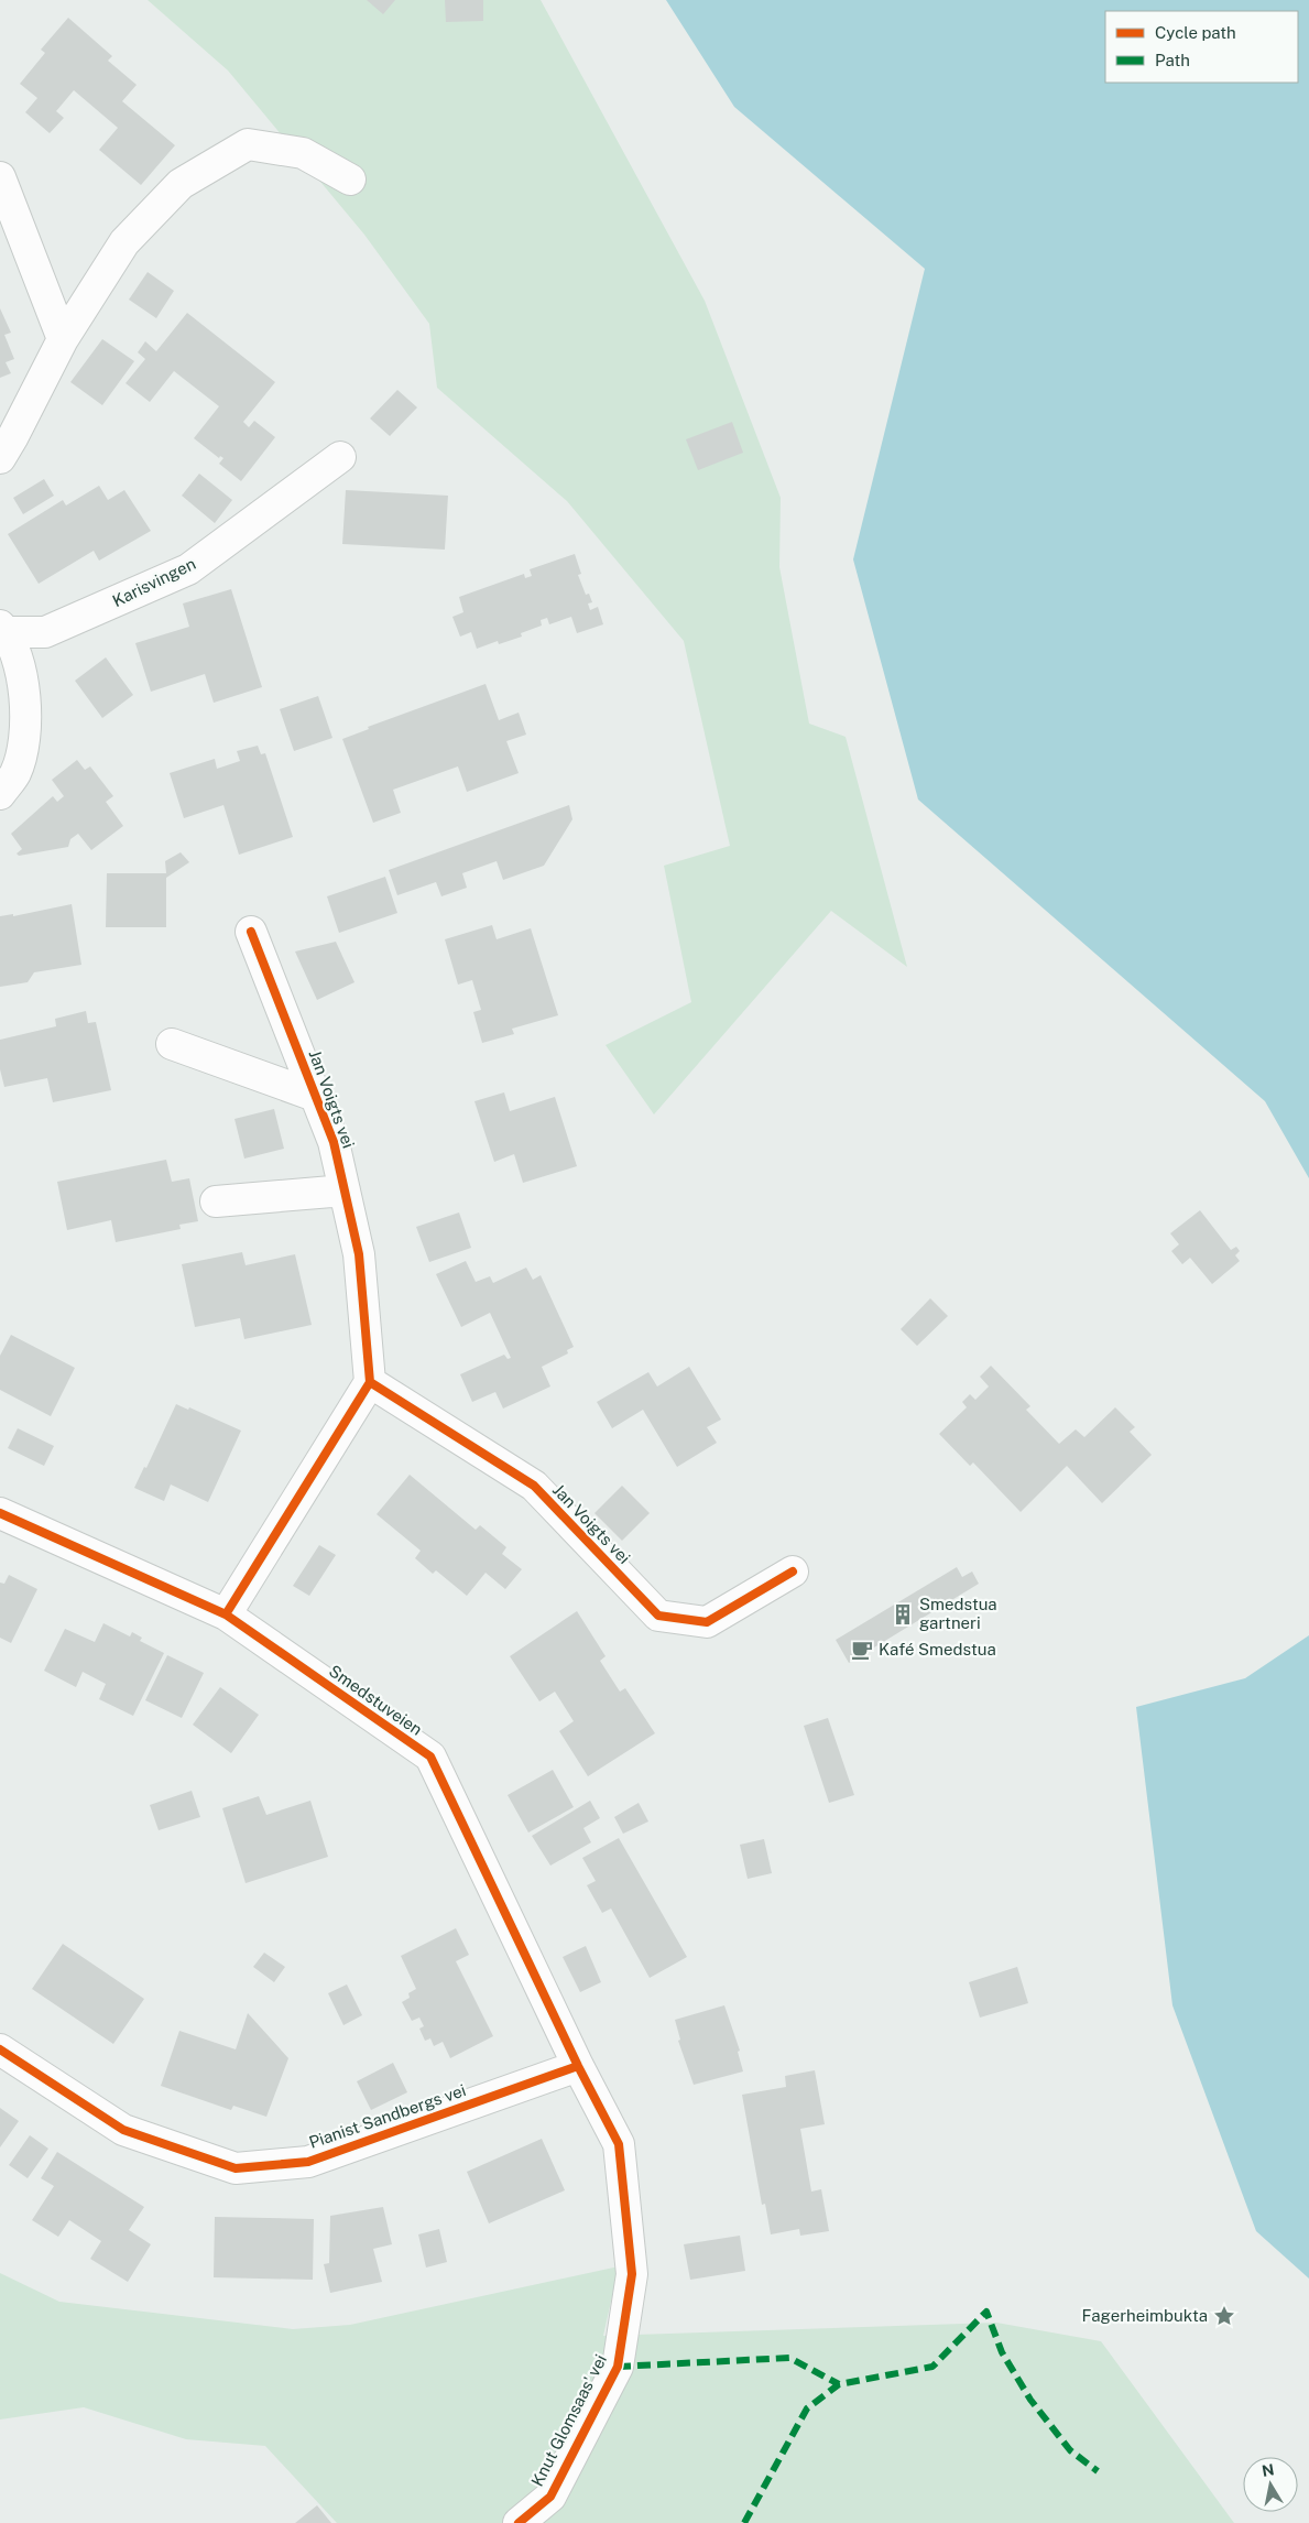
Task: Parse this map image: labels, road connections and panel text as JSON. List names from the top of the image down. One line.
{"streets":{"street":["Karisvingen","Jan Voigts vei","Smedstuveien","Pianist Sandbergs vei","Knut Glomsaas' vei"]},"crossings":[["Smedstuveien","Pianist Sandbergs vei"],["Smedstuveien","Knut Glomsaas' vei"],["Pianist Sandbergs vei","Knut Glomsaas' vei"]],"places":{"building":["Smedstua gartneri"],"cafe":["Kafé Smedstua"],"place":["Fagerheimbukta"]},"legend":["Cycle path","Path"],"north":"top"}
